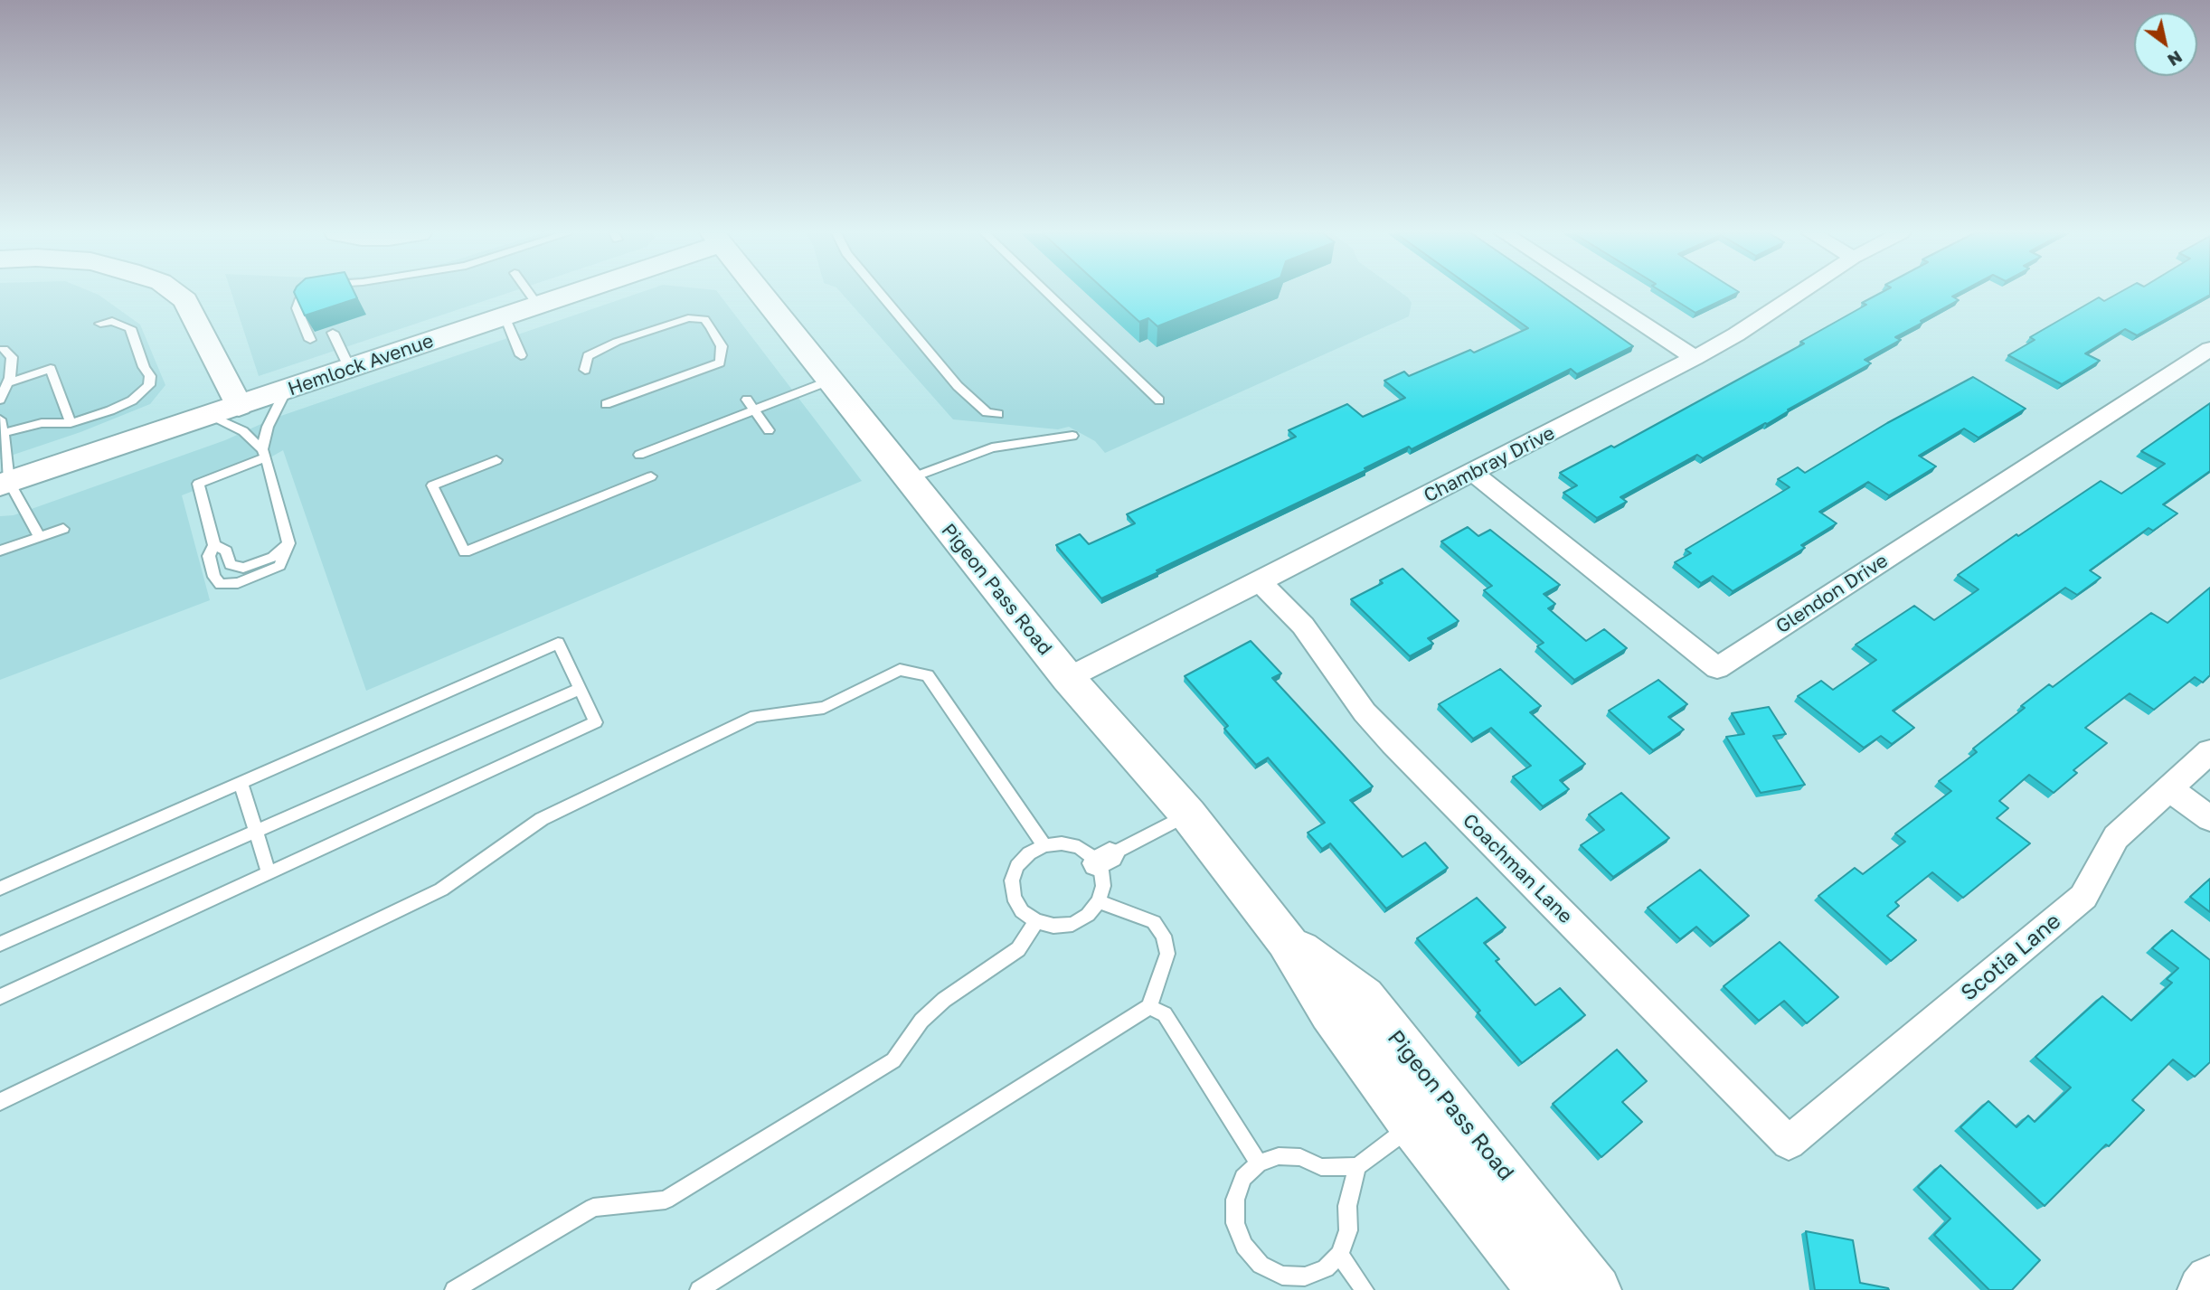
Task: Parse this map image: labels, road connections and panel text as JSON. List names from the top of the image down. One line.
{"streets":{"main road":["Hemlock Avenue","Pigeon Pass Road"],"street":["Chambray Drive","Glendon Drive","Coachman Lane","Scotia Lane"]},"crossings":[["Chambray Drive","Pigeon Pass Road"],["Chambray Drive","Glendon Drive"],["Chambray Drive","Coachman Lane"],["Coachman Lane","Scotia Lane"]],"north":"bottom right"}
